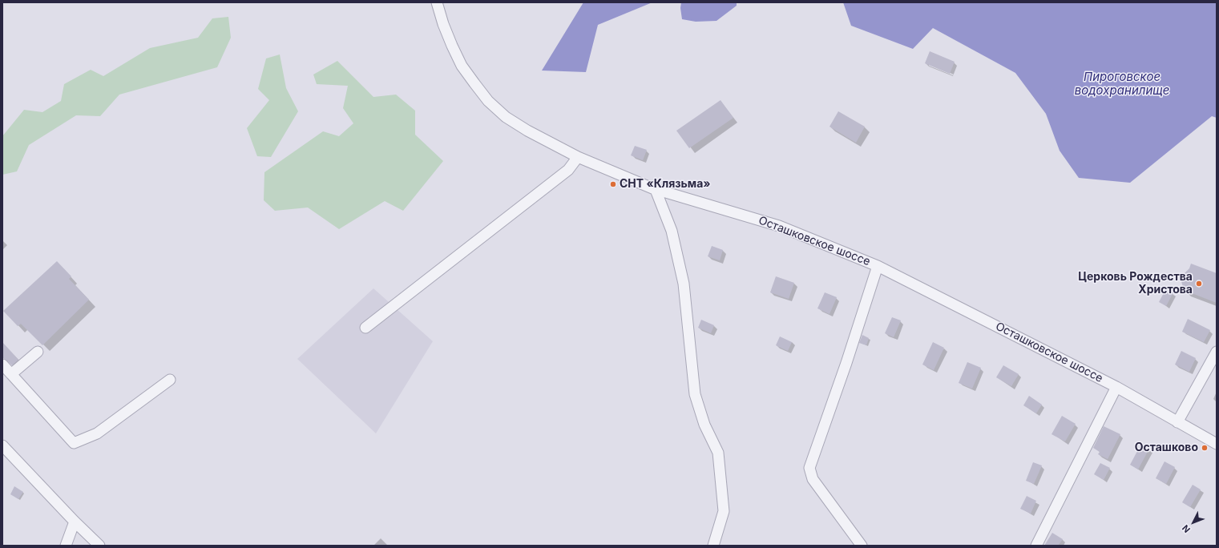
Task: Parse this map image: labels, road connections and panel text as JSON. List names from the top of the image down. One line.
{"streets":{"street":["Осташковское шоссе"]},"water":["Пироговское водохранилище"],"places":["СНТ «Клязьма»","Церковь Рождества Христова","Осташково"],"north":"bottom left"}
